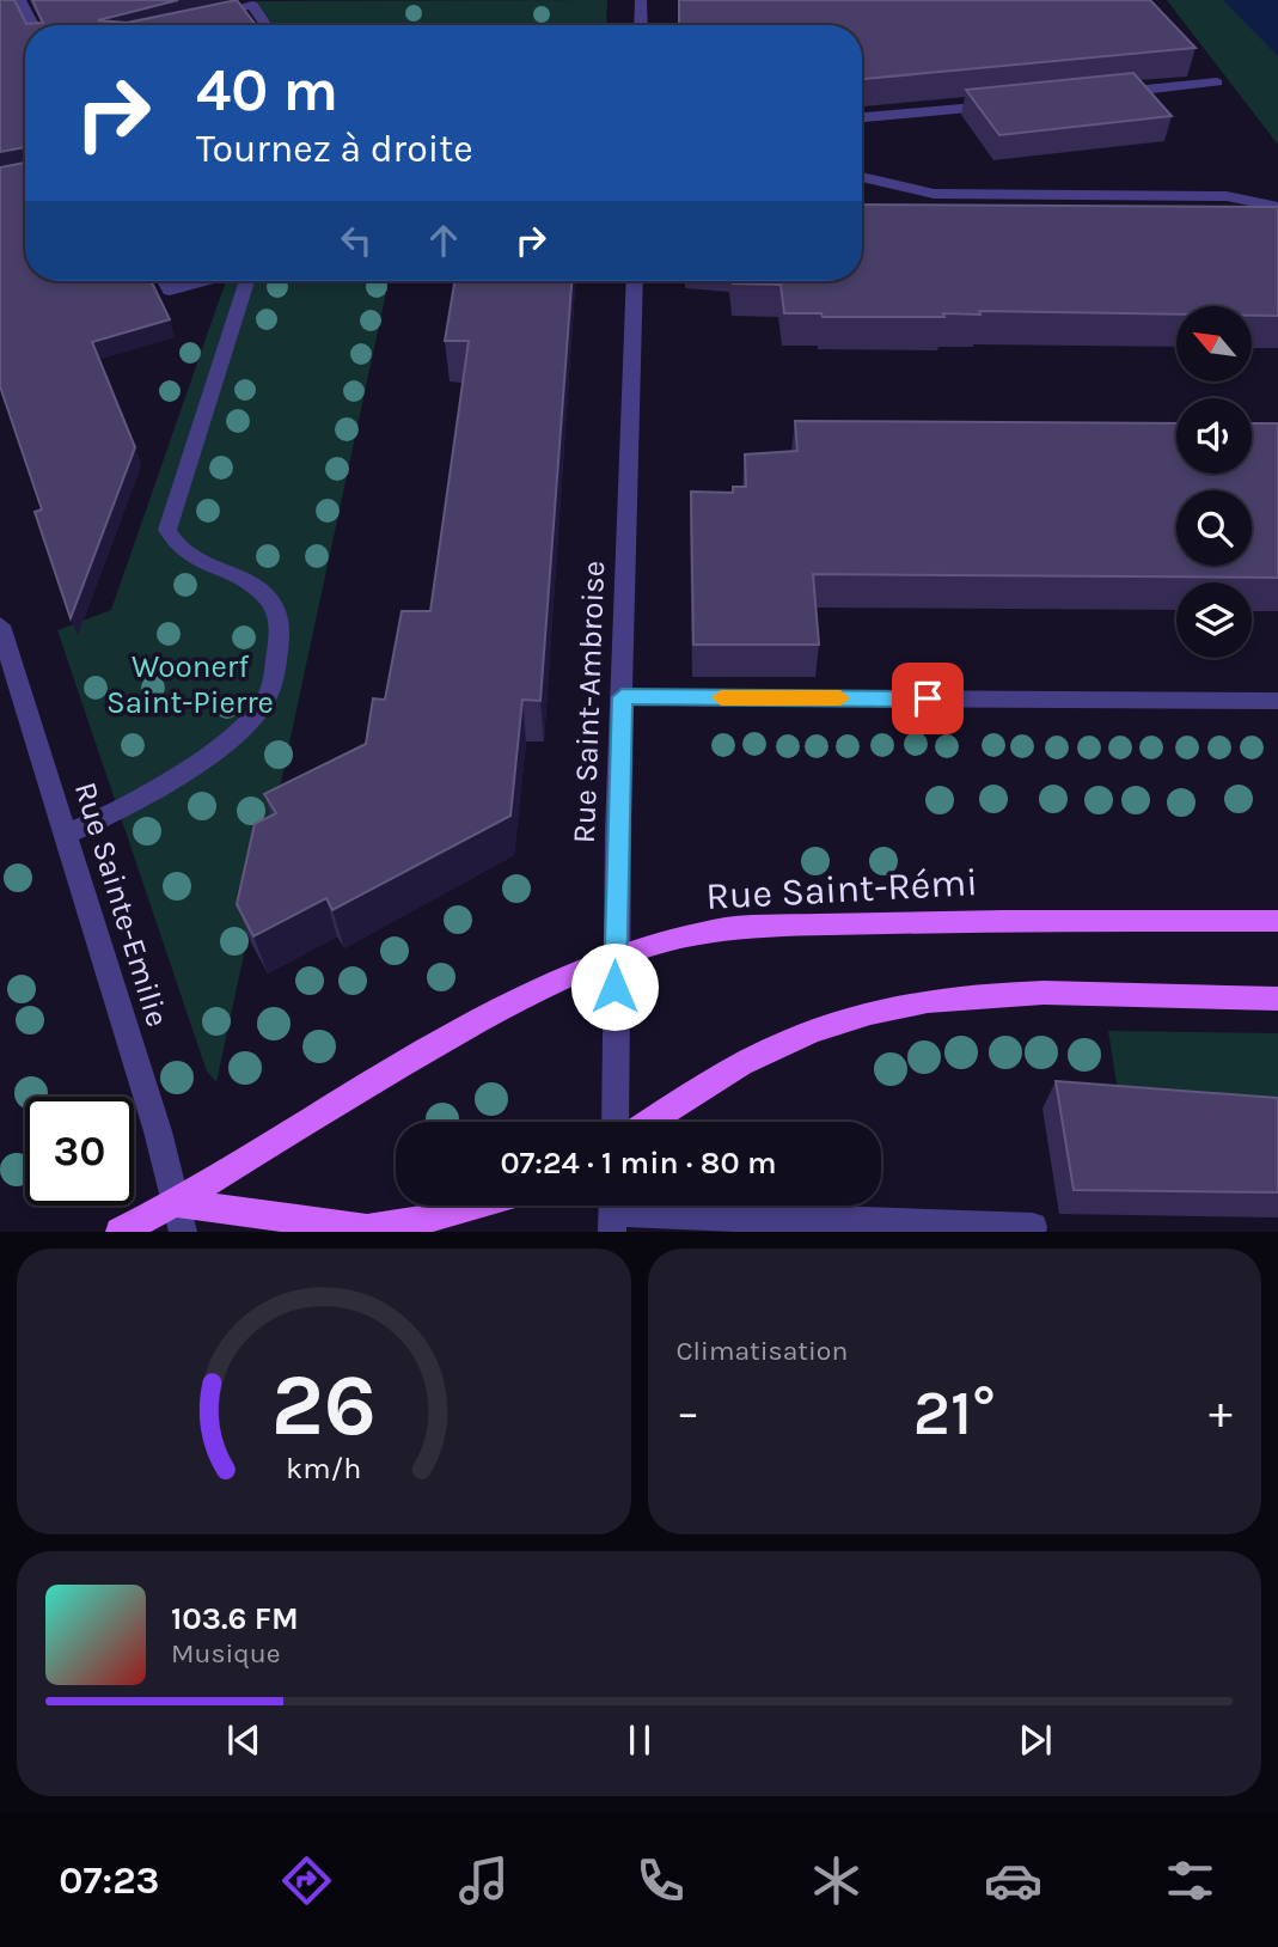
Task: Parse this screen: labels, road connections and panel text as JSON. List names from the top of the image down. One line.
{"streets":{"main road":["Rue Saint-Rémi"],"street":["Rue Saint-Ambroise","Rue Sainte-Emilie"]},"crossings":[["Rue Saint-Ambroise","Rue Saint-Rémi"],["Rue Saint-Rémi","Rue Sainte-Emilie"]],"parks":["Woonerf Saint-Pierre"],"north":"top left","page":{"turn":["40 m","Tournez à droite"],"limit":"30","trip":"07:24 · 1 min · 80 m","tile":"Climatisation","heat":["−","21°","+"],"song":["103.6 FM","Musique"],"tabs":"07:23","gauge":["26","km/h"]}}
